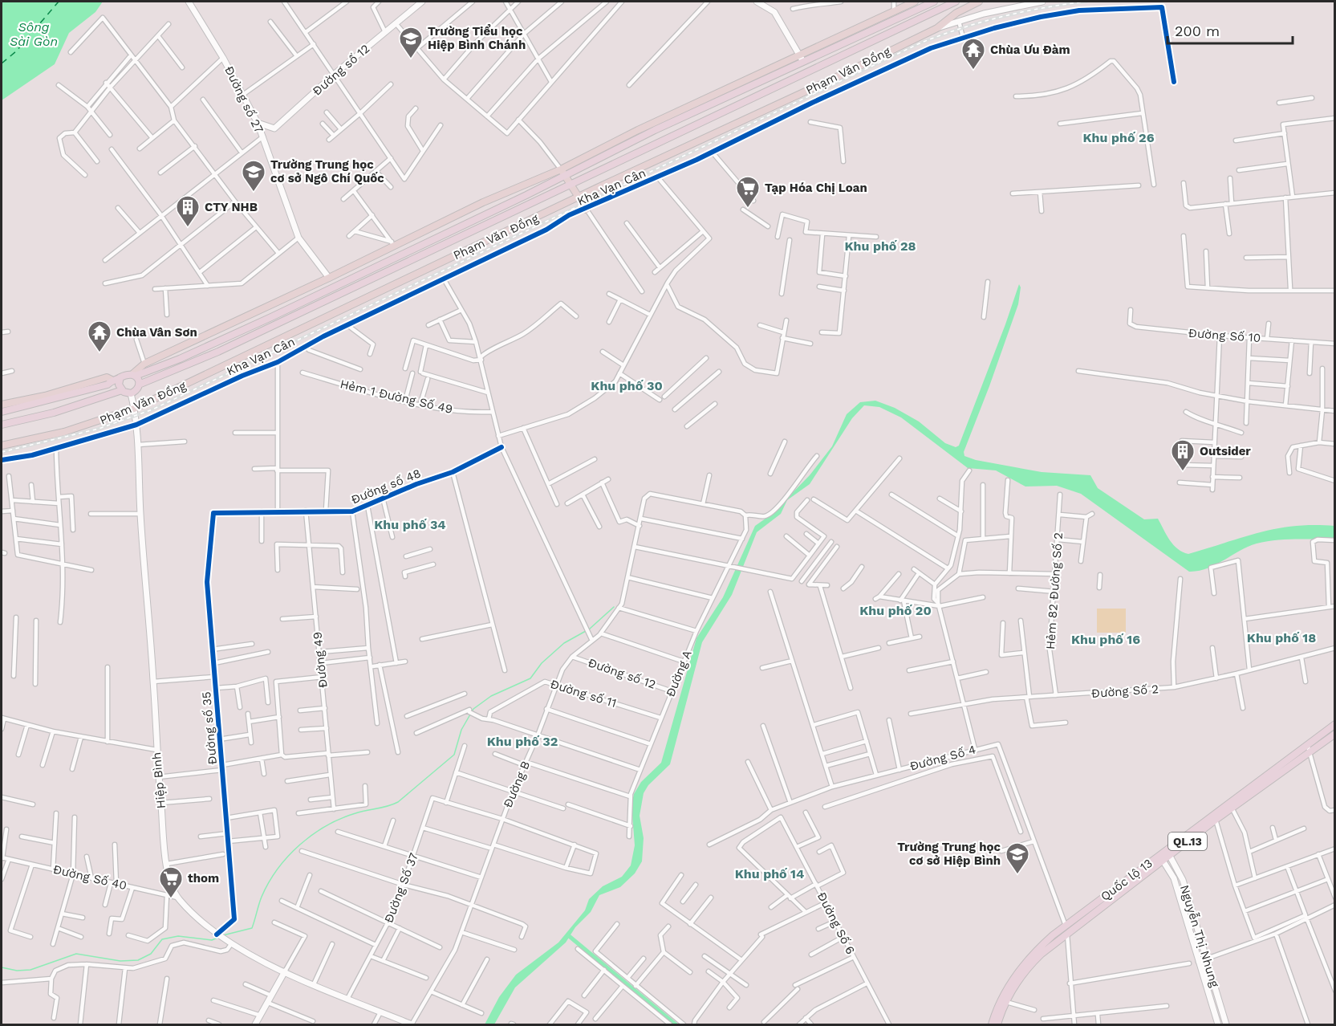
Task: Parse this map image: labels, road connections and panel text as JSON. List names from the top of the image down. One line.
{"streets":{"highway":["Phạm Văn Đồng","QL.13","Quốc lộ 13"],"street":["Đường số 12","Đường số 27","Kha Vạn Cân","Đường Số 10","Hẻm 1 Đường Số 49","Đường số 48","Hẻm 82 Đường Số 2","Đường 49","Đường A","Đường Số 2","Đường số 11","Đường số 35","Đường Số 4","Hiệp Bình","Đường B","Đường Số 40","Đường Số 37","Đường Số 6","Nguyễn Thị Nhung"]},"crossings":[["Đường số 12","Đường số 27"],["Đường số 12","Đường A"],["Đường số 12","Đường B"],["Phạm Văn Đồng","Đường số 27"],["Phạm Văn Đồng","Hiệp Bình"],["Kha Vạn Cân","Hiệp Bình"],["Đường số 48","Đường 49"],["Đường số 48","Đường số 35"],["Hẻm 82 Đường Số 2","Đường Số 2"],["Đường A","Đường số 11"],["Đường số 11","Đường B"],["Đường số 35","Hiệp Bình"],["Đường Số 4","Quốc lộ 13"],["Hiệp Bình","Đường B"],["Hiệp Bình","Đường Số 40"],["Hiệp Bình","Đường Số 37"],["Quốc lộ 13","Nguyễn Thị Nhung"]],"districts":["Khu phố 26","Khu phố 28","Khu phố 30","Khu phố 34","Khu phố 20","Khu phố 18","Khu phố 16","Khu phố 32","Khu phố 14"],"water":["Sông Sài Gòn"],"places":{"school or university":["Trường Tiểu học Hiệp Bình Chánh","Trường Trung học cơ sở Ngô Chí Quốc","Trường Trung học cơ sở Hiệp Bình"],"temple":["Chùa Ưu Đàm","Chùa Vân Sơn"],"supermarket":["Tạp Hóa Chị Loan","thom"],"building":["CTY NHB","Outsider"]},"scale_bar":"200 m"}
